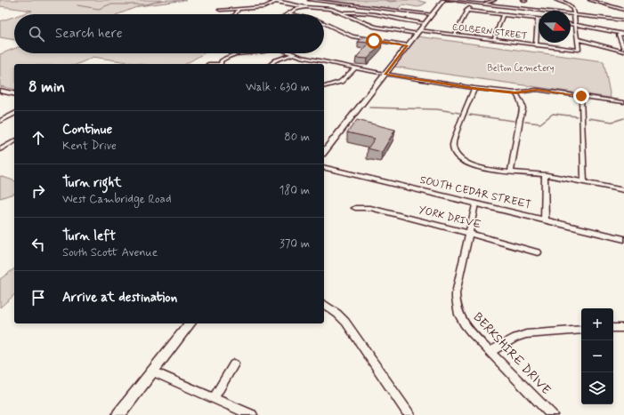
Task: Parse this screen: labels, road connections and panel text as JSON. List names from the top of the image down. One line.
{"streets":{"street":["COLBERN STREET","SOUTH CEDAR STREET","YORK DRIVE","BERKSHIRE DRIVE"]},"crossings":[["SOUTH CEDAR STREET","BERKSHIRE DRIVE"],["YORK DRIVE","BERKSHIRE DRIVE"]],"parks":["Belton Cemetery"],"north":"right","page":{"search":"Search here","heading":["8 min","Walk · 630 m"],"list":[["Continue","Kent Drive","80 m"],["Turn right","West Cambridge Road","180 m"],["Turn left","South Scott Avenue","370 m"],"Arrive at destination"],"map_buttons":["+","−"]}}
